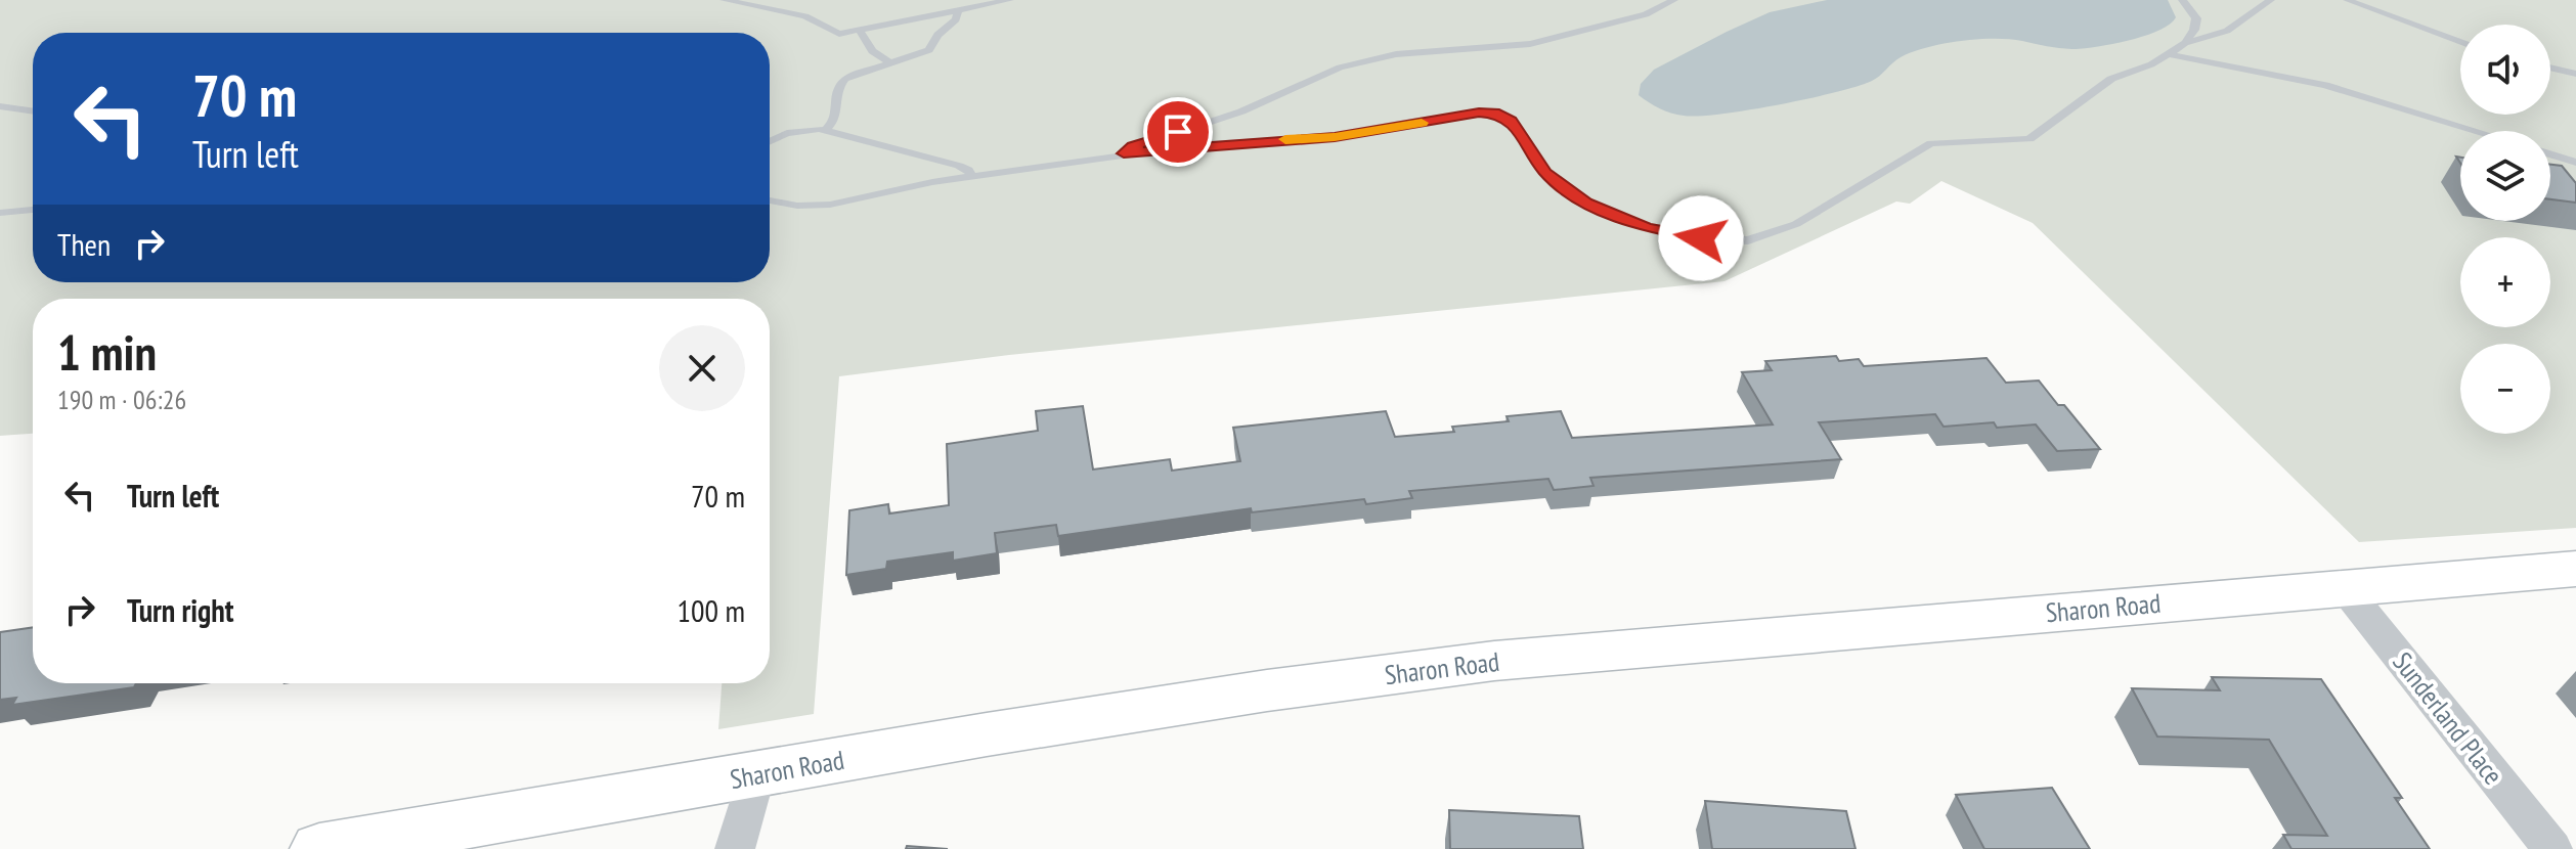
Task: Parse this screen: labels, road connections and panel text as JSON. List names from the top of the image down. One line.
{"streets":{"street":["Sharon Road","Sunderland Place"]},"crossings":[["Sharon Road","Sunderland Place"]],"page":{"map_buttons":["+","−"],"turn":["70 m","Turn left"],"then":"Then","heading":["1 min","190 m · 06:26"],"list":[{"name":"Turn left","value":"70 m"},{"name":"Turn right","value":"100 m"}]}}
